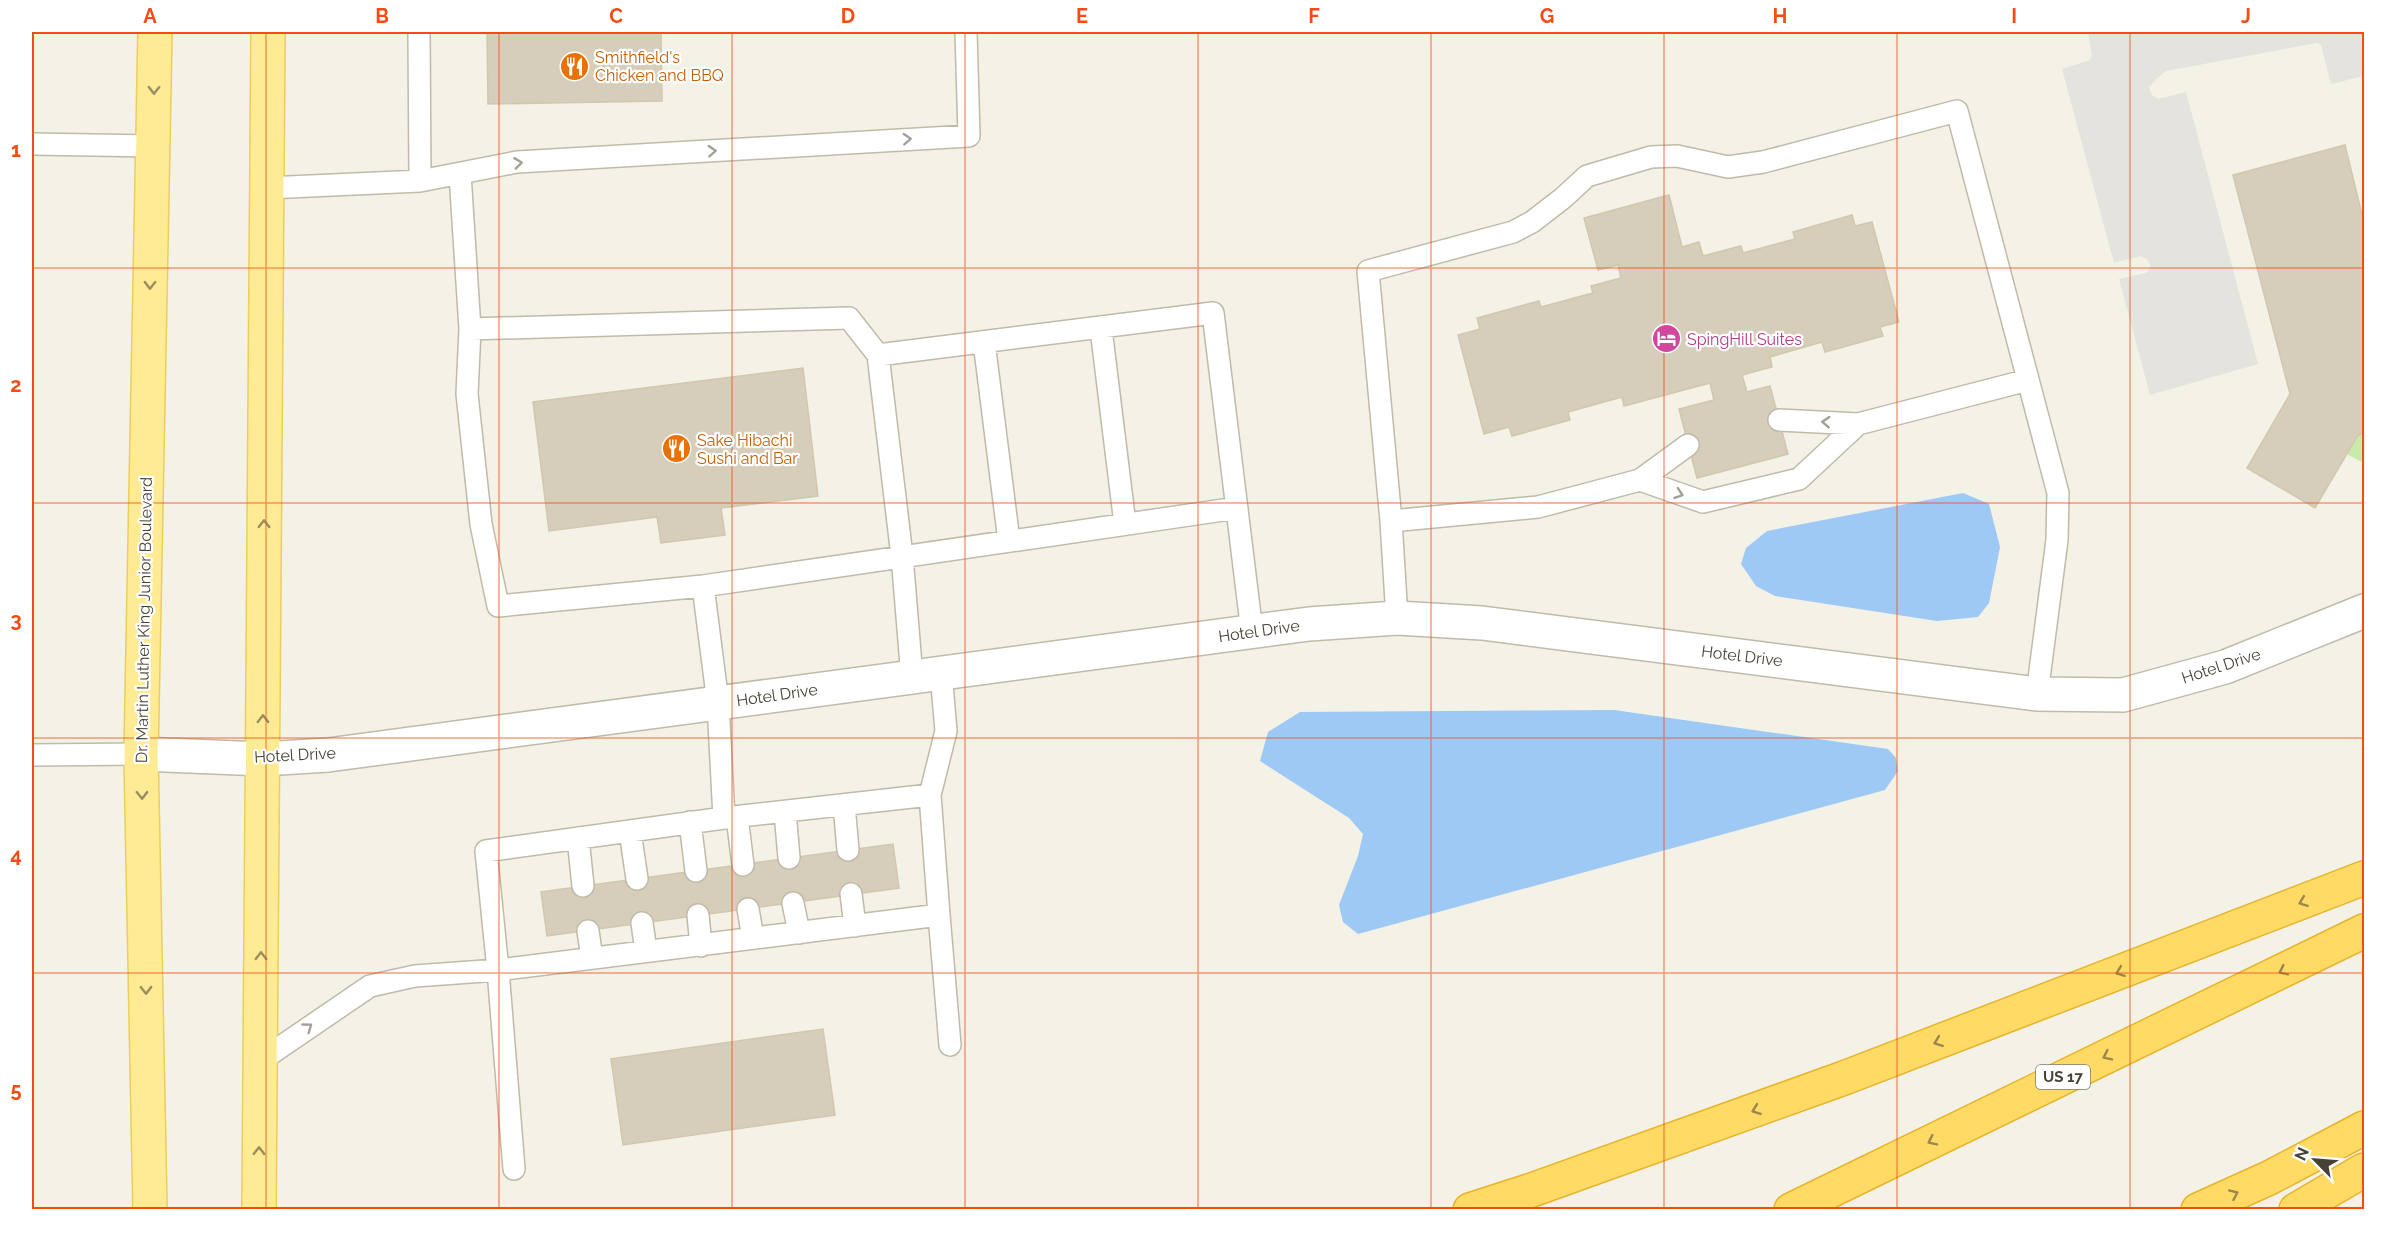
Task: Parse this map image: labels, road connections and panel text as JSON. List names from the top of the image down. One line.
{"streets":{"highway":["US 17"],"main road":["Dr. Martin Luther King Junior Boulevard"],"street":["Hotel Drive"]},"crossings":[["Dr. Martin Luther King Junior Boulevard","Hotel Drive"]],"places":{"restaurant":["Smithfield's Chicken and BBQ","Sake Hibachi Sushi and Bar"],"hotel":["SpingHill Suites"]},"north":"top left","grid":{"columns":["A","B","C","D","E","F","G","H","I","J"],"rows":["1","2","3","4","5"]}}
